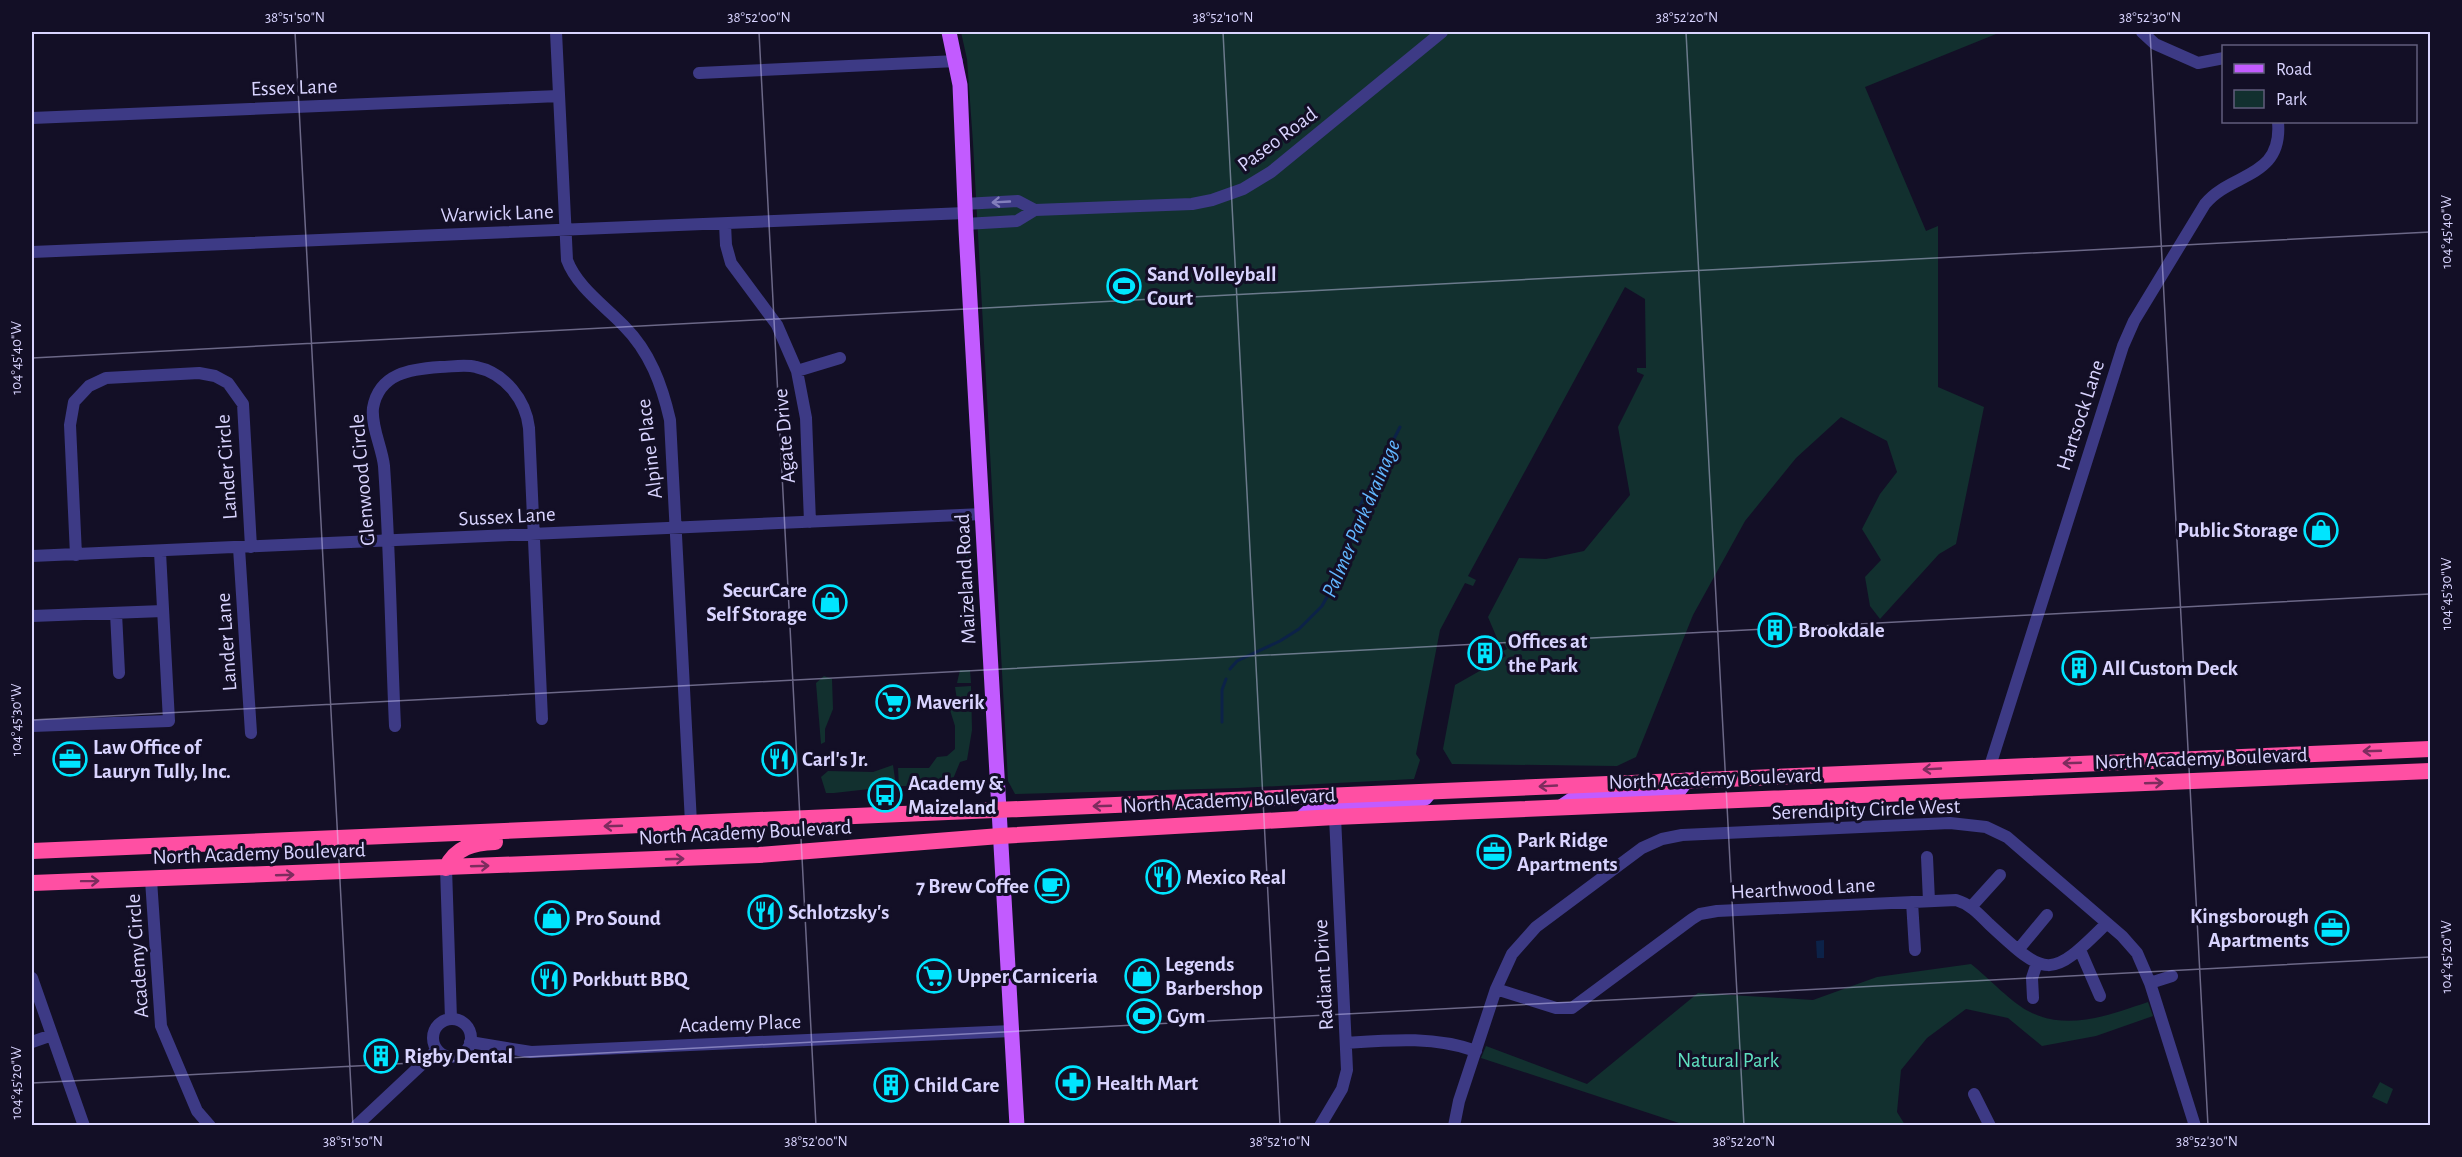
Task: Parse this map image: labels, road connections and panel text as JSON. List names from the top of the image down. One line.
{"streets":{"highway":["North Academy Boulevard"],"main road":["Maizeland Road"],"street":["Essex Lane","Paseo Road","Warwick Lane","Hartsock Lane","Agate Drive","Alpine Place","Lander Circle","Glenwood Circle","Sussex Lane","Lander Lane","Serendipity Circle West","Hearthwood Lane","Academy Circle","Radiant Drive","Academy Place"]},"crossings":[["Essex Lane","Alpine Place"],["Paseo Road","Warwick Lane"],["Paseo Road","Maizeland Road"],["Warwick Lane","Agate Drive"],["Warwick Lane","Alpine Place"],["Warwick Lane","Maizeland Road"],["Hartsock Lane","North Academy Boulevard"],["Agate Drive","Sussex Lane"],["Alpine Place","Sussex Lane"],["Alpine Place","North Academy Boulevard"],["Lander Circle","Sussex Lane"],["Lander Circle","Lander Lane"],["Glenwood Circle","Sussex Lane"],["Sussex Lane","Maizeland Road"],["Sussex Lane","Lander Lane"],["Maizeland Road","North Academy Boulevard"],["Maizeland Road","Academy Place"],["North Academy Boulevard","Academy Circle"],["North Academy Boulevard","Radiant Drive"],["Serendipity Circle West","Hearthwood Lane"]],"water":["Palmer Park drainage"],"parks":["Natural Park"],"places":{"sports":["Sand Volleyball Court","Gym"],"shop":["Public Storage","SecurCare Self Storage","Pro Sound","Legends Barbershop"],"building":["Brookdale","Offices at the Park","All Custom Deck","Rigby Dental","Child Care"],"supermarket":["Maverik","Upper Carniceria"],"office":["Law Office of Lauryn Tully, Inc.","Park Ridge Apartments","Kingsborough Apartments"],"restaurant":["Carl's Jr.","Mexico Real","Schlotzsky's","Porkbutt BBQ"],"bus stop":["Academy & Maizeland"],"cafe":["7 Brew Coffee"],"pharmacy":["Health Mart"]},"legend":["Road","Park"],"coordinates":["38°51'50\"N","38°52'00\"N","38°52'10\"N","38°52'20\"N","38°52'30\"N","104°45'40\"W","104°45'30\"W","104°45'20\"W"]}
